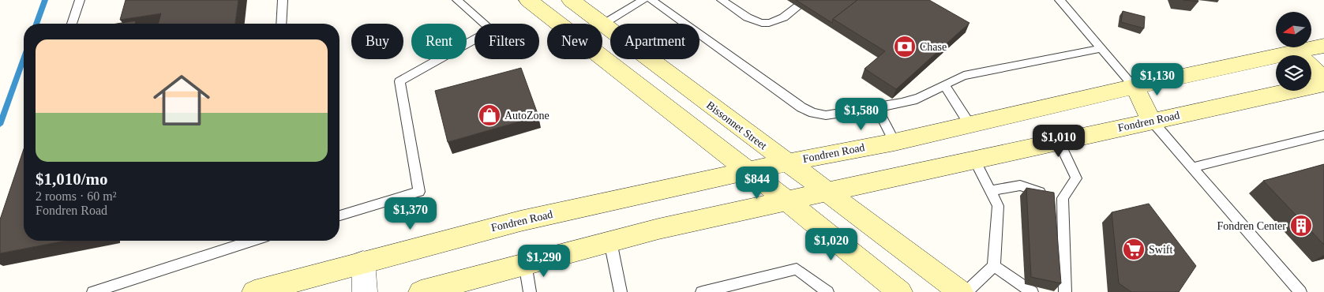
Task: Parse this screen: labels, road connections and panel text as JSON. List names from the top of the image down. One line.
{"streets":{"main road":["Fondren Road","Bissonnet Street"]},"crossings":[["Fondren Road","Bissonnet Street"]],"places":{"bank":["Chase"],"shop":["AutoZone"],"building":["Fondren Center"],"supermarket":["Swift"]},"north":"left","page":{"chip":["Buy","Rent","Filters","New","Apartment"],"list":[{"name":"$1,010/mo","note":"2 rooms · 60 m² · Fondren Road"}],"price":["$1,130","$1,580","$1,010","$844","$1,370","$1,020","$1,290"]}}
